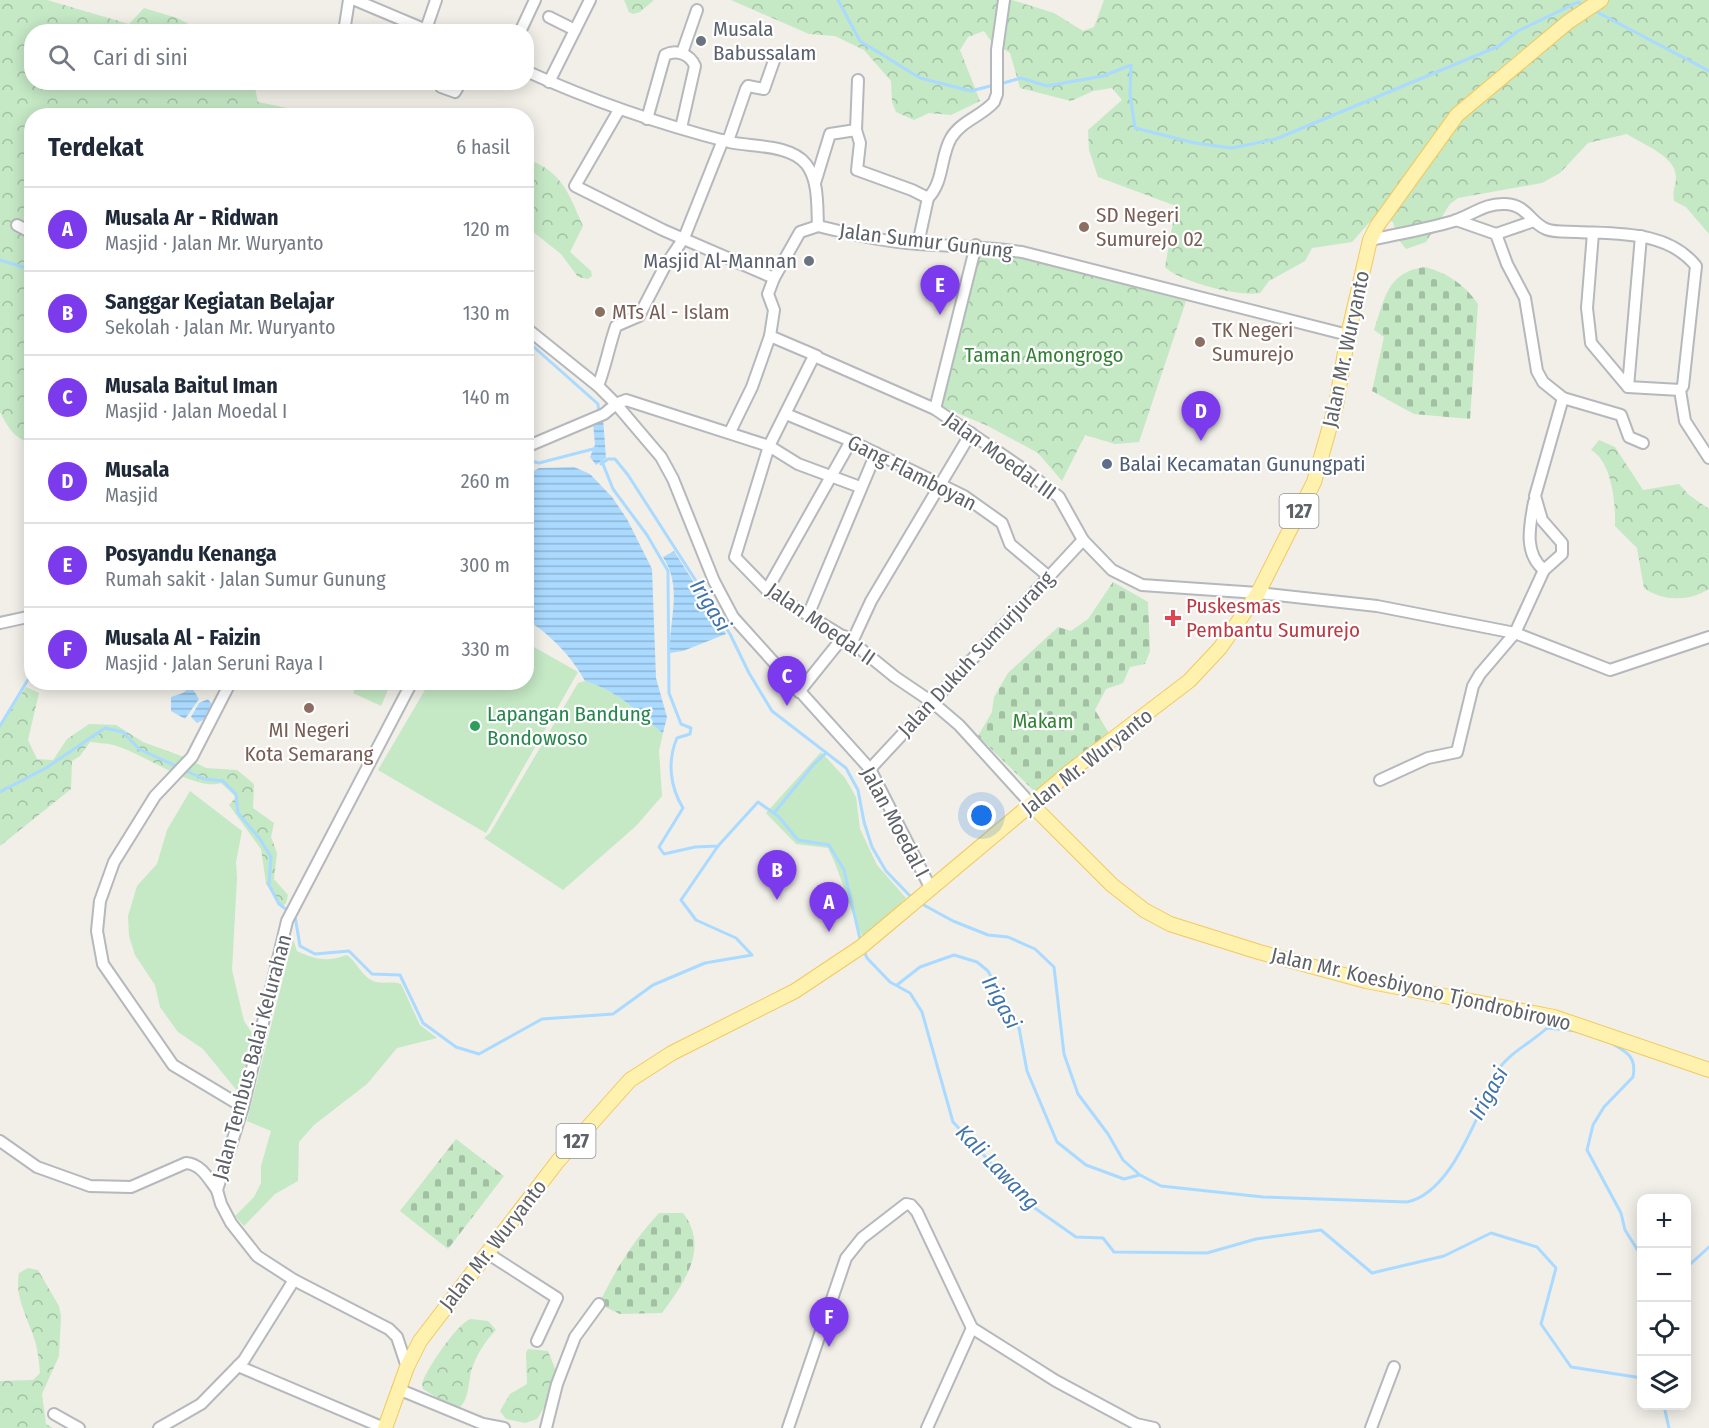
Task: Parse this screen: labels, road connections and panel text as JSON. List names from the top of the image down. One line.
{"streets":{"main road":["Jalan Mr. Wuryanto","127","Jalan Mr. Koesbiyono Tjondrobirowo"],"street":["Jalan Sumur Gunung","Jalan Moedal III","Gang Flamboyan","Jalan Moedal II","Jalan Dukuh Sumurjurang","Jalan Moedal I","Jalan Tembus Balai Kelurahan"]},"crossings":[["Jalan Sumur Gunung","Jalan Mr. Wuryanto"],["Jalan Mr. Wuryanto","Jalan Moedal III"],["Jalan Mr. Wuryanto","Jalan Moedal II"],["Jalan Mr. Wuryanto","Jalan Moedal I"],["Jalan Mr. Wuryanto","Jalan Mr. Koesbiyono Tjondrobirowo"],["Jalan Mr. Wuryanto","Jalan Tembus Balai Kelurahan"],["Jalan Moedal III","Jalan Dukuh Sumurjurang"],["Gang Flamboyan","Jalan Dukuh Sumurjurang"],["Jalan Moedal II","Jalan Dukuh Sumurjurang"],["Jalan Moedal II","Jalan Mr. Koesbiyono Tjondrobirowo"],["Jalan Dukuh Sumurjurang","Jalan Moedal I"]],"water":["Irigasi","Kali Lawang"],"parks":["Taman Amongrogo","Makam"],"places":{"other":["Musala Babussalam","SD Negeri Sumurejo 02","Masjid Al-Mannan","MTs Al - Islam","TK Negeri Sumurejo","Balai Kecamatan Gunungpati","MI Negeri Kota Semarang","Lapangan Bandung Bondowoso"],"health":["Puskesmas Pembantu Sumurejo"]},"page":{"search":"Cari di sini","heading":["Terdekat","6 hasil"],"list":[{"mark":"A","name":"Musala Ar - Ridwan","note":"Masjid · Jalan Mr. Wuryanto","value":"120 m"},{"mark":"B","name":"Sanggar Kegiatan Belajar","note":"Sekolah · Jalan Mr. Wuryanto","value":"130 m"},{"mark":"C","name":"Musala Baitul Iman","note":"Masjid · Jalan Moedal I","value":"140 m"},{"mark":"D","name":"Musala","note":"Masjid","value":"260 m"},{"mark":"E","name":"Posyandu Kenanga","note":"Rumah sakit · Jalan Sumur Gunung","value":"300 m"},{"mark":"F","name":"Musala Al - Faizin","note":"Masjid · Jalan Seruni Raya I","value":"330 m"}],"pins":["E","D","C","B","A","F"],"map_buttons":["+","−"]}}
